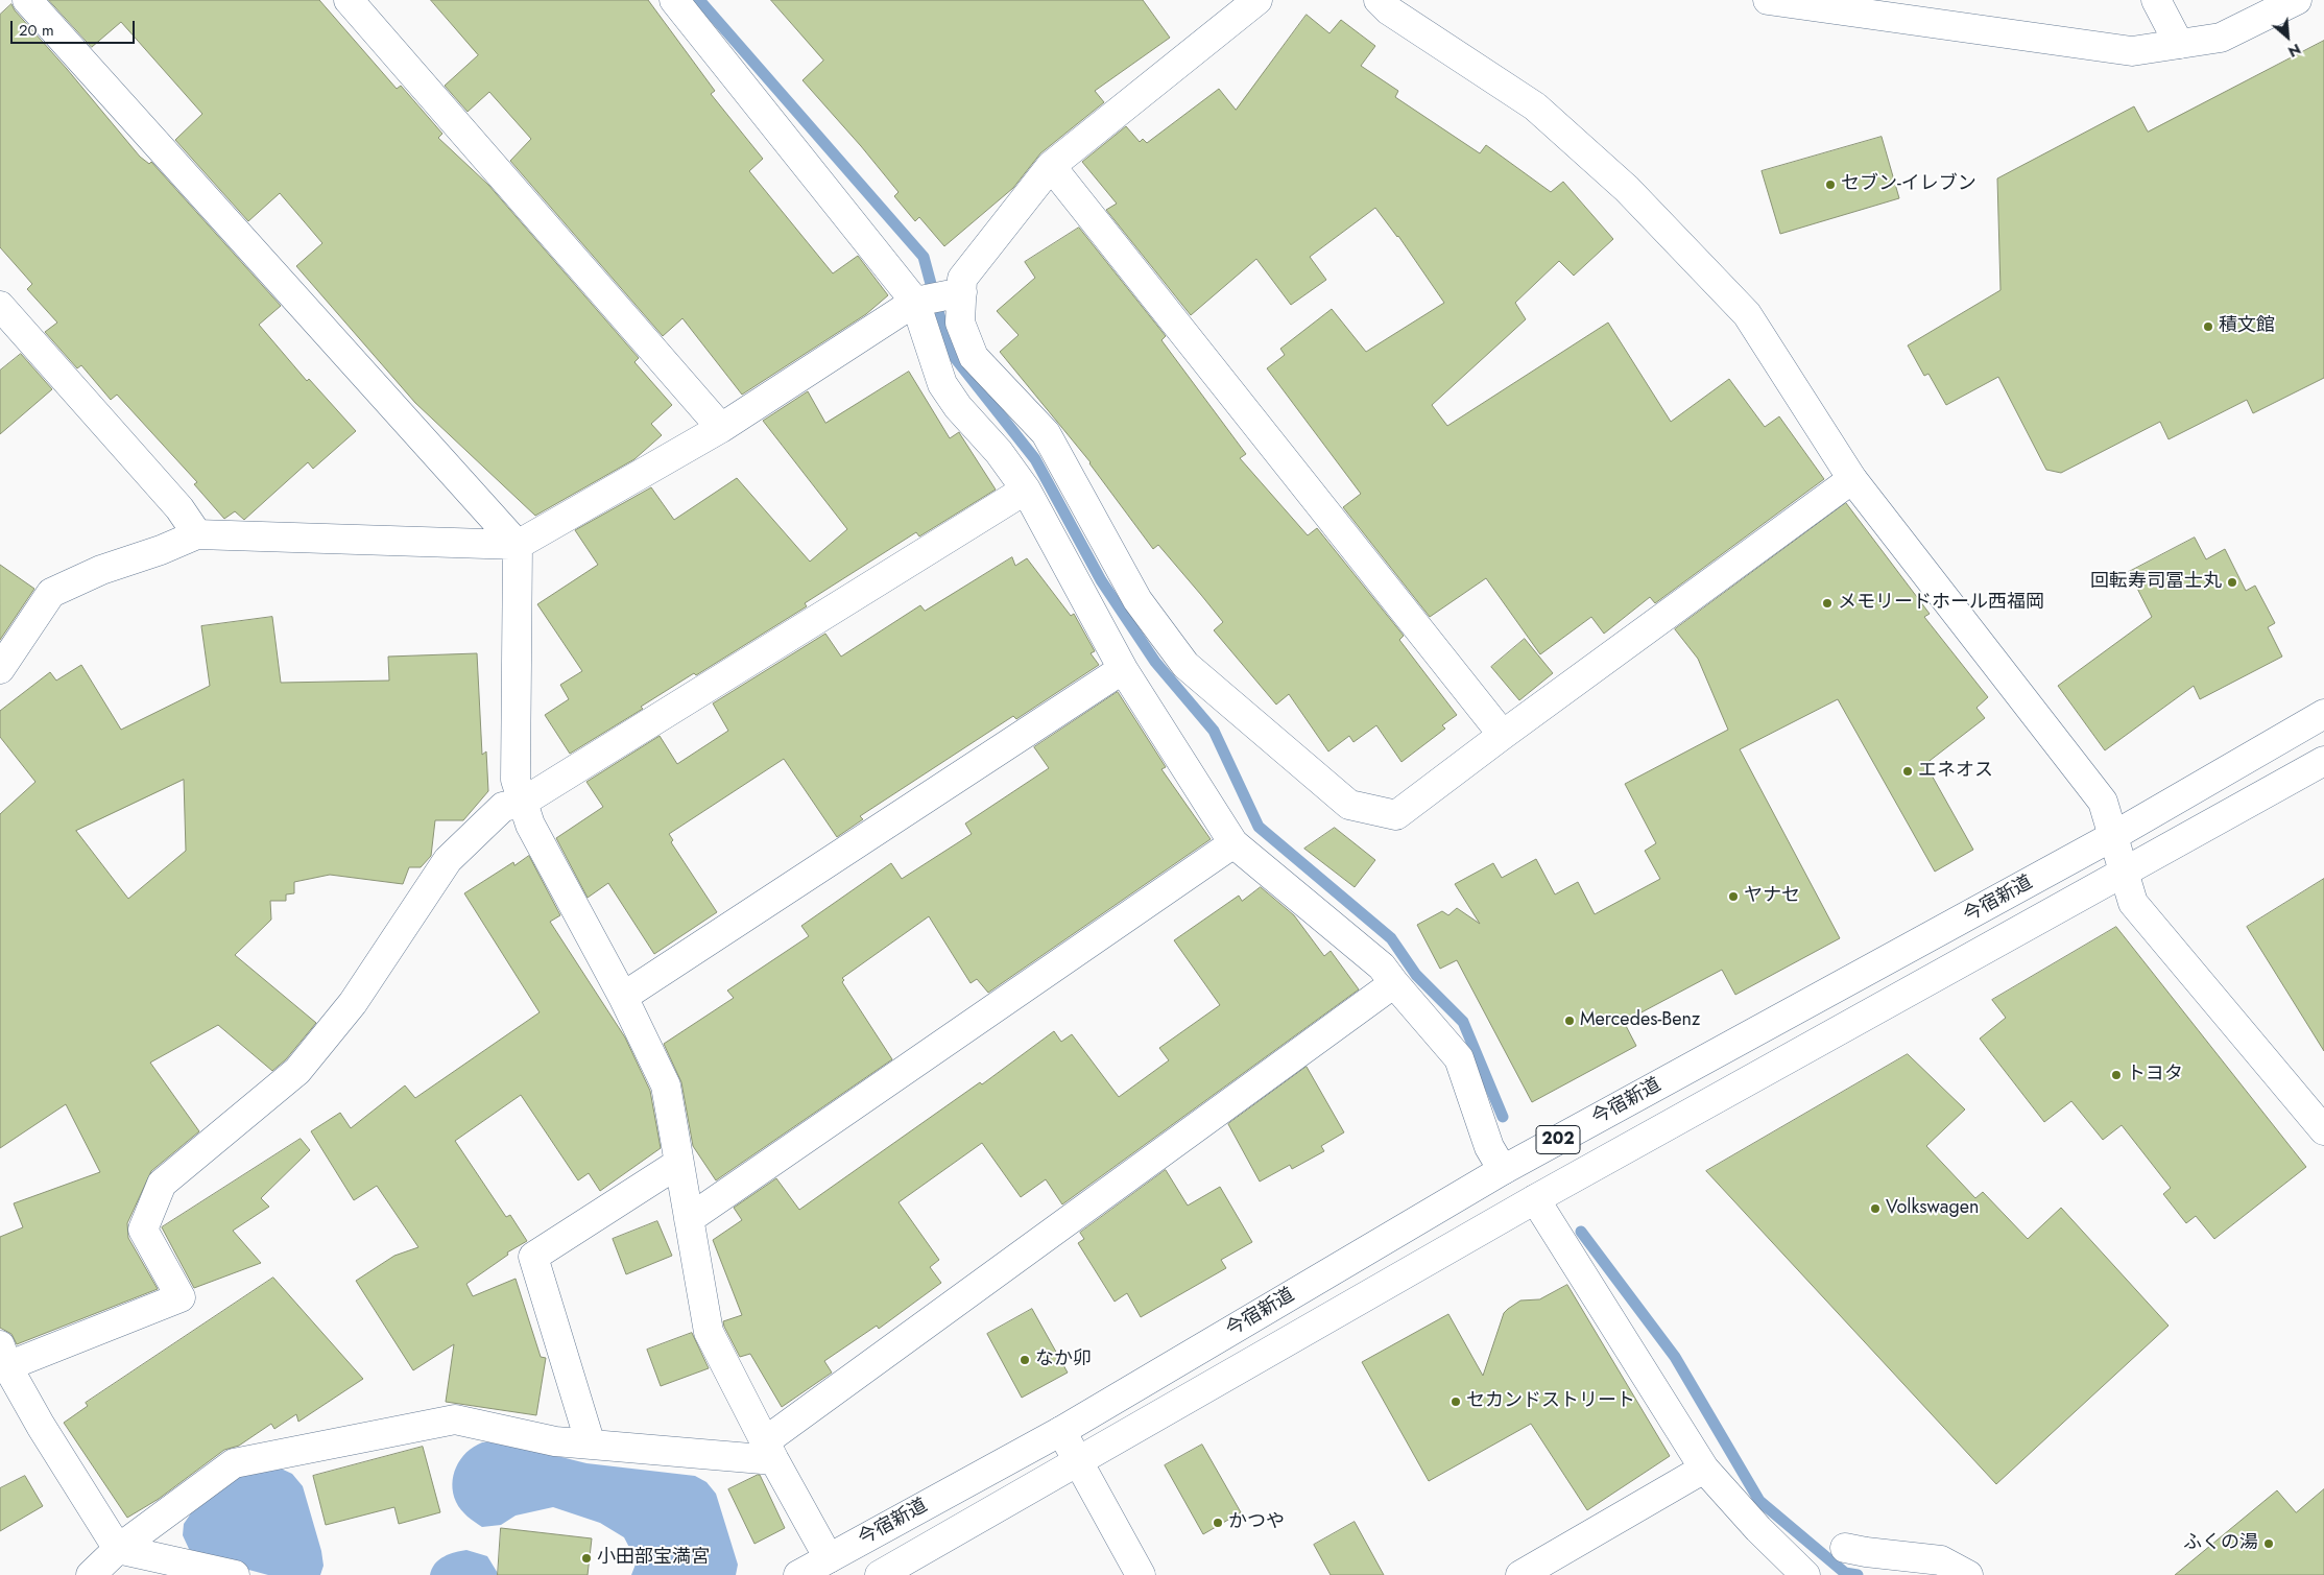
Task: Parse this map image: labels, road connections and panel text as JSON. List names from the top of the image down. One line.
{"streets":{"main road":["今宿新道","202"]},"places":["セブン-イレブン","積文館","回転寿司冨士丸","メモリードホール西福岡","エネオス","ヤナセ","Mercedes-Benz","トヨタ","Volkswagen","なか卯","セカンドストリート","かつや","ふくの湯","小田部宝満宮"],"scale_bar":"20 m","north":"bottom right"}
